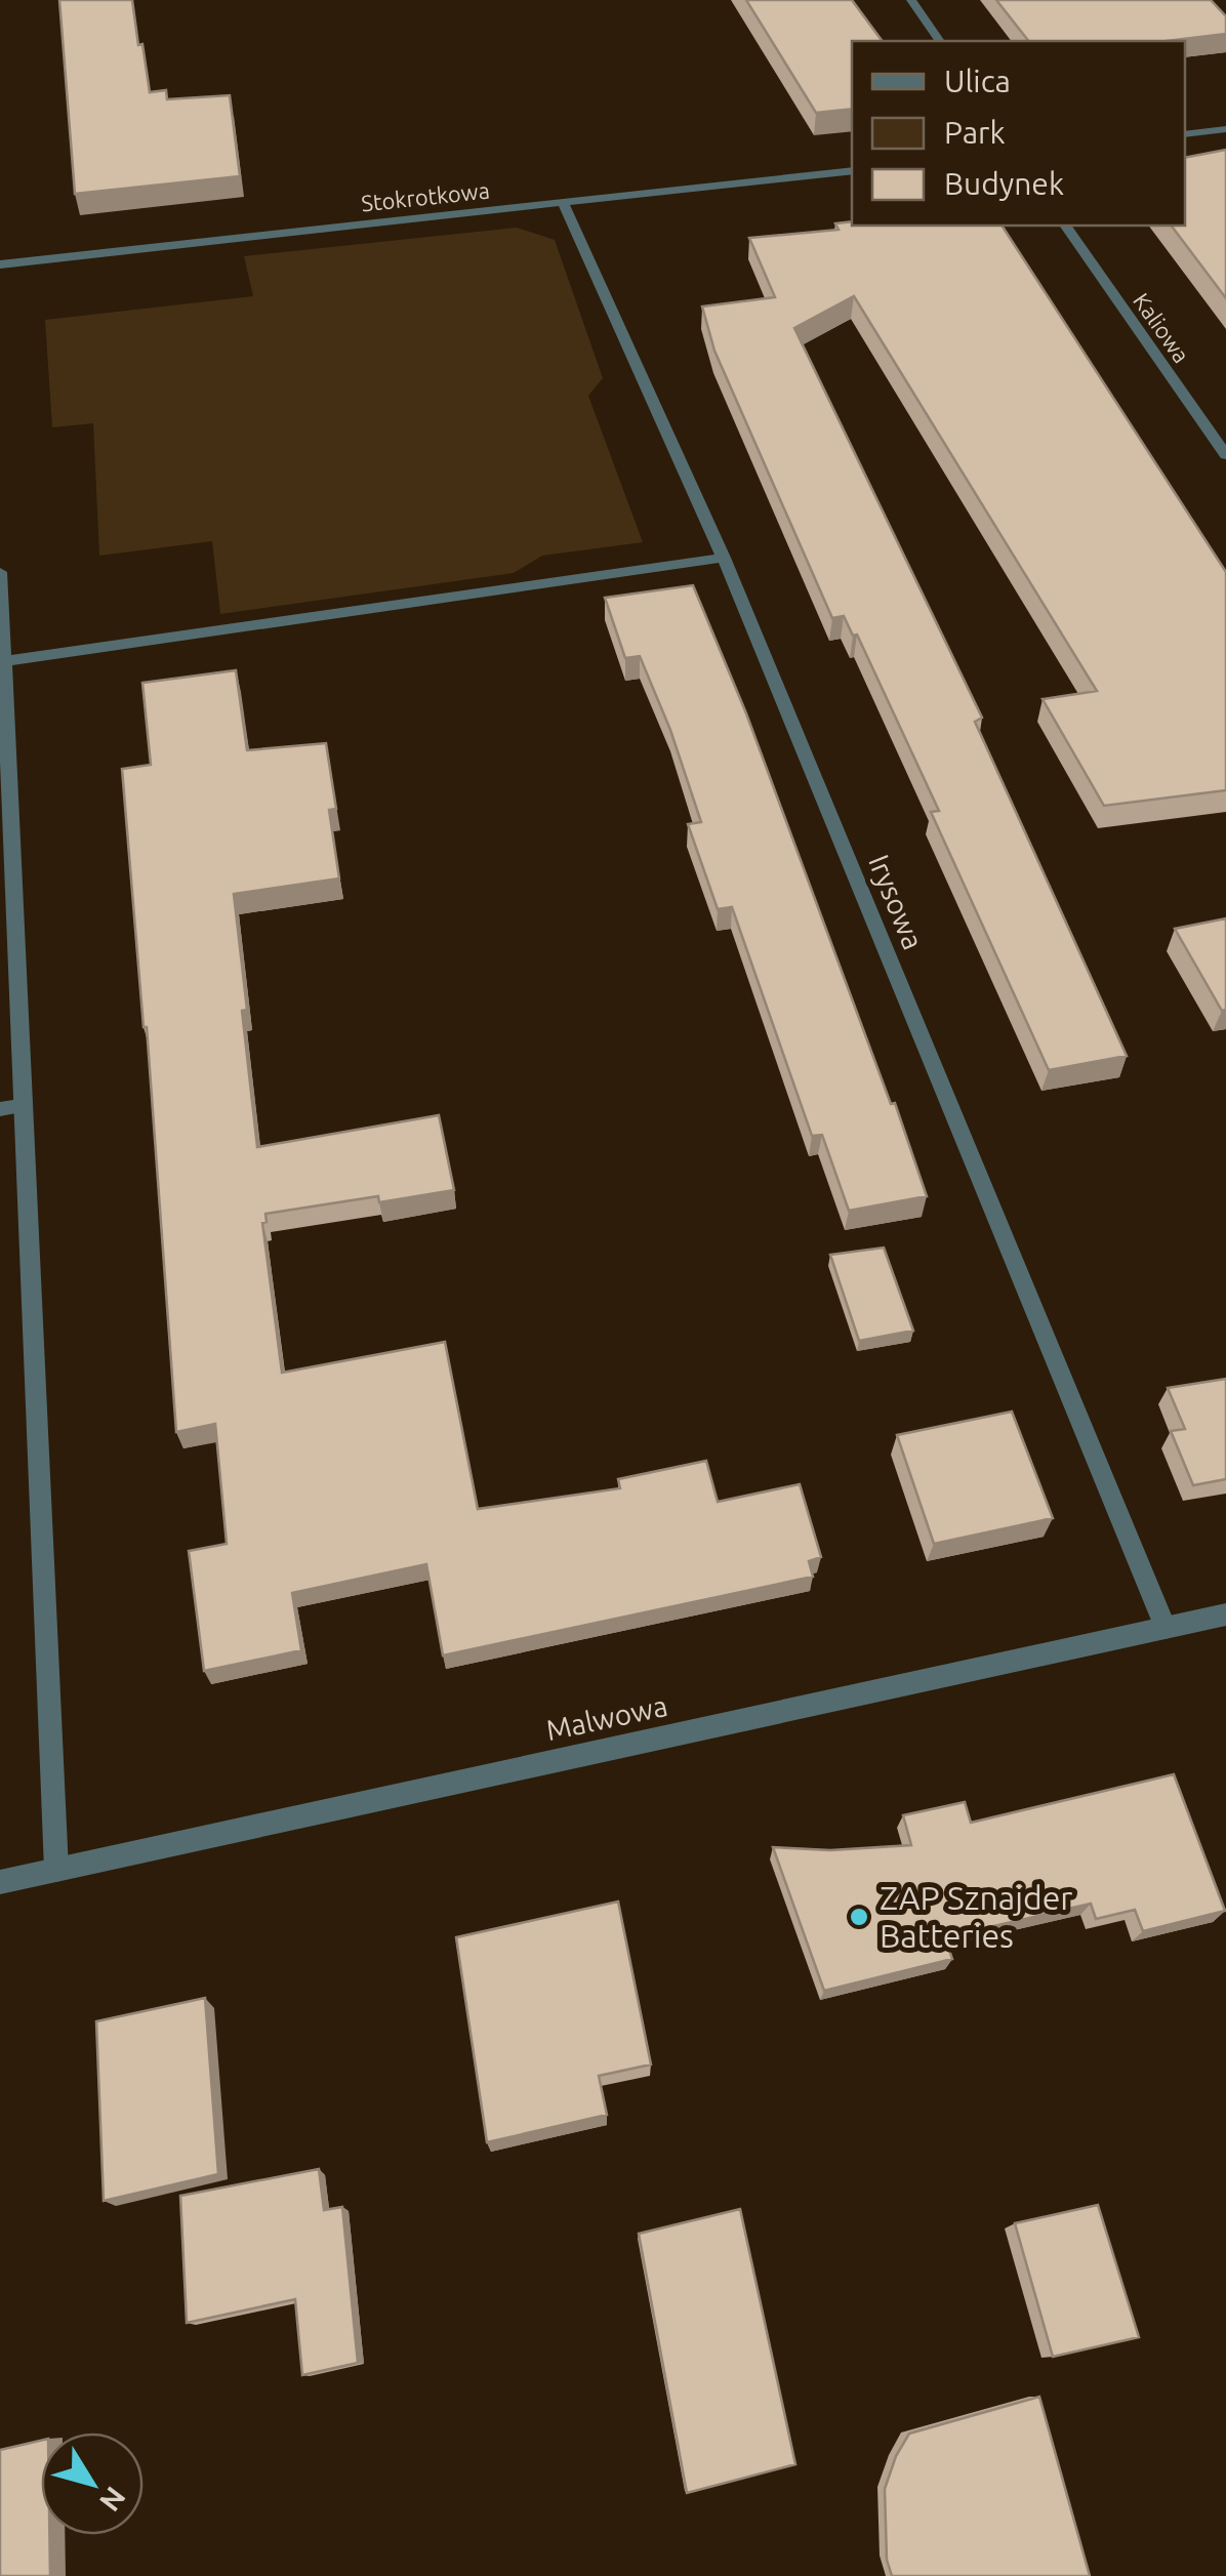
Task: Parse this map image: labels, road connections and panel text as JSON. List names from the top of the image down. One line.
{"streets":{"street":["Stokrotkowa","Kaliowa","Irysowa","Malwowa"]},"crossings":[["Stokrotkowa","Irysowa"],["Irysowa","Malwowa"]],"places":["ZAP Sznajder Batteries"],"legend":["Ulica","Park","Budynek"],"north":"bottom right"}
